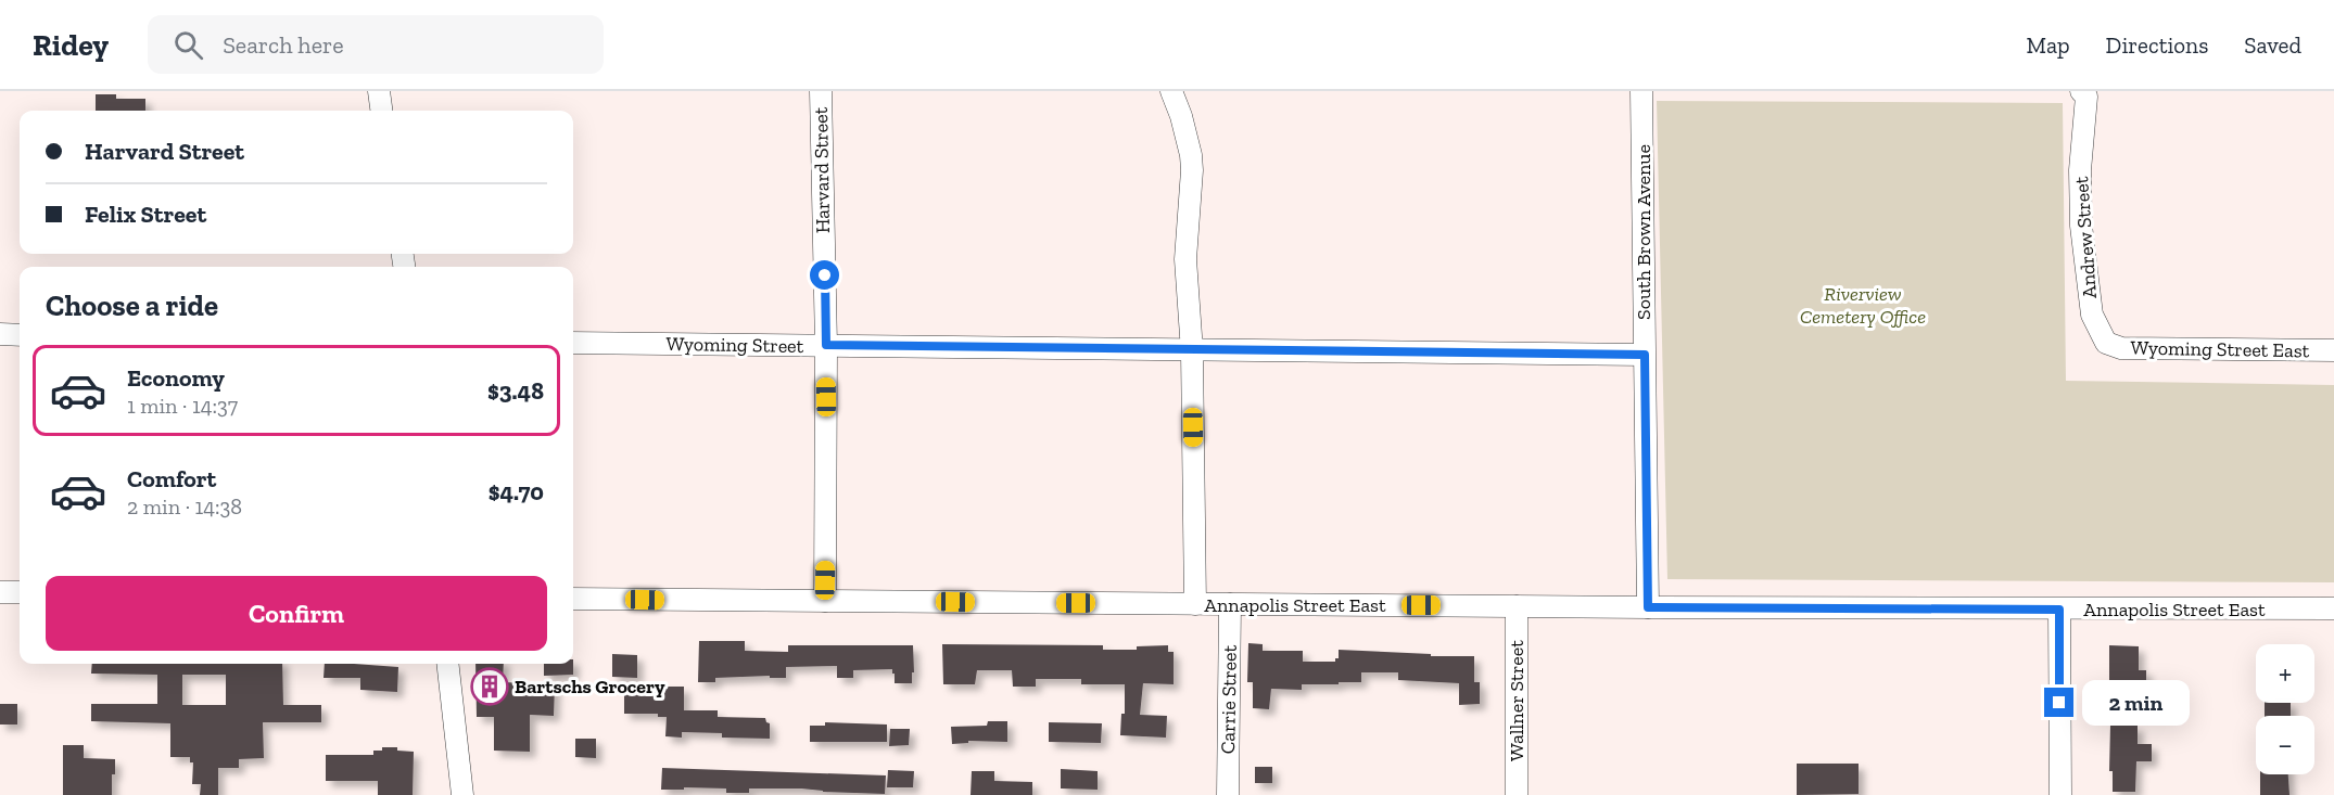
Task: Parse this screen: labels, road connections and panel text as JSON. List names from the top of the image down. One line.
{"streets":{"street":["Harvard Street","South Brown Avenue","Andrew Street","Wyoming Street","Wyoming Street East","Annapolis Street East","Carrie Street","Wallner Street"]},"crossings":[["Harvard Street","Wyoming Street"],["Harvard Street","Annapolis Street East"],["South Brown Avenue","Wyoming Street"],["South Brown Avenue","Annapolis Street East"],["Andrew Street","Wyoming Street East"],["Annapolis Street East","Carrie Street"],["Annapolis Street East","Wallner Street"]],"parks":["Riverview Cemetery Office"],"places":{"building":["Bartschs Grocery"]},"page":{"header":"Ridey","search":"Search here","nav":["Map","Directions","Saved"],"banner":["Harvard Street","Felix Street"],"heading":"Choose a ride","list":[{"name":"Economy","note":"1 min · 14:37","value":"$3.48"},{"name":"Comfort","note":"2 min · 14:38","value":"$4.70"}],"buttons":"Confirm","map_buttons":["+","−"],"bubble":"2 min"}}
